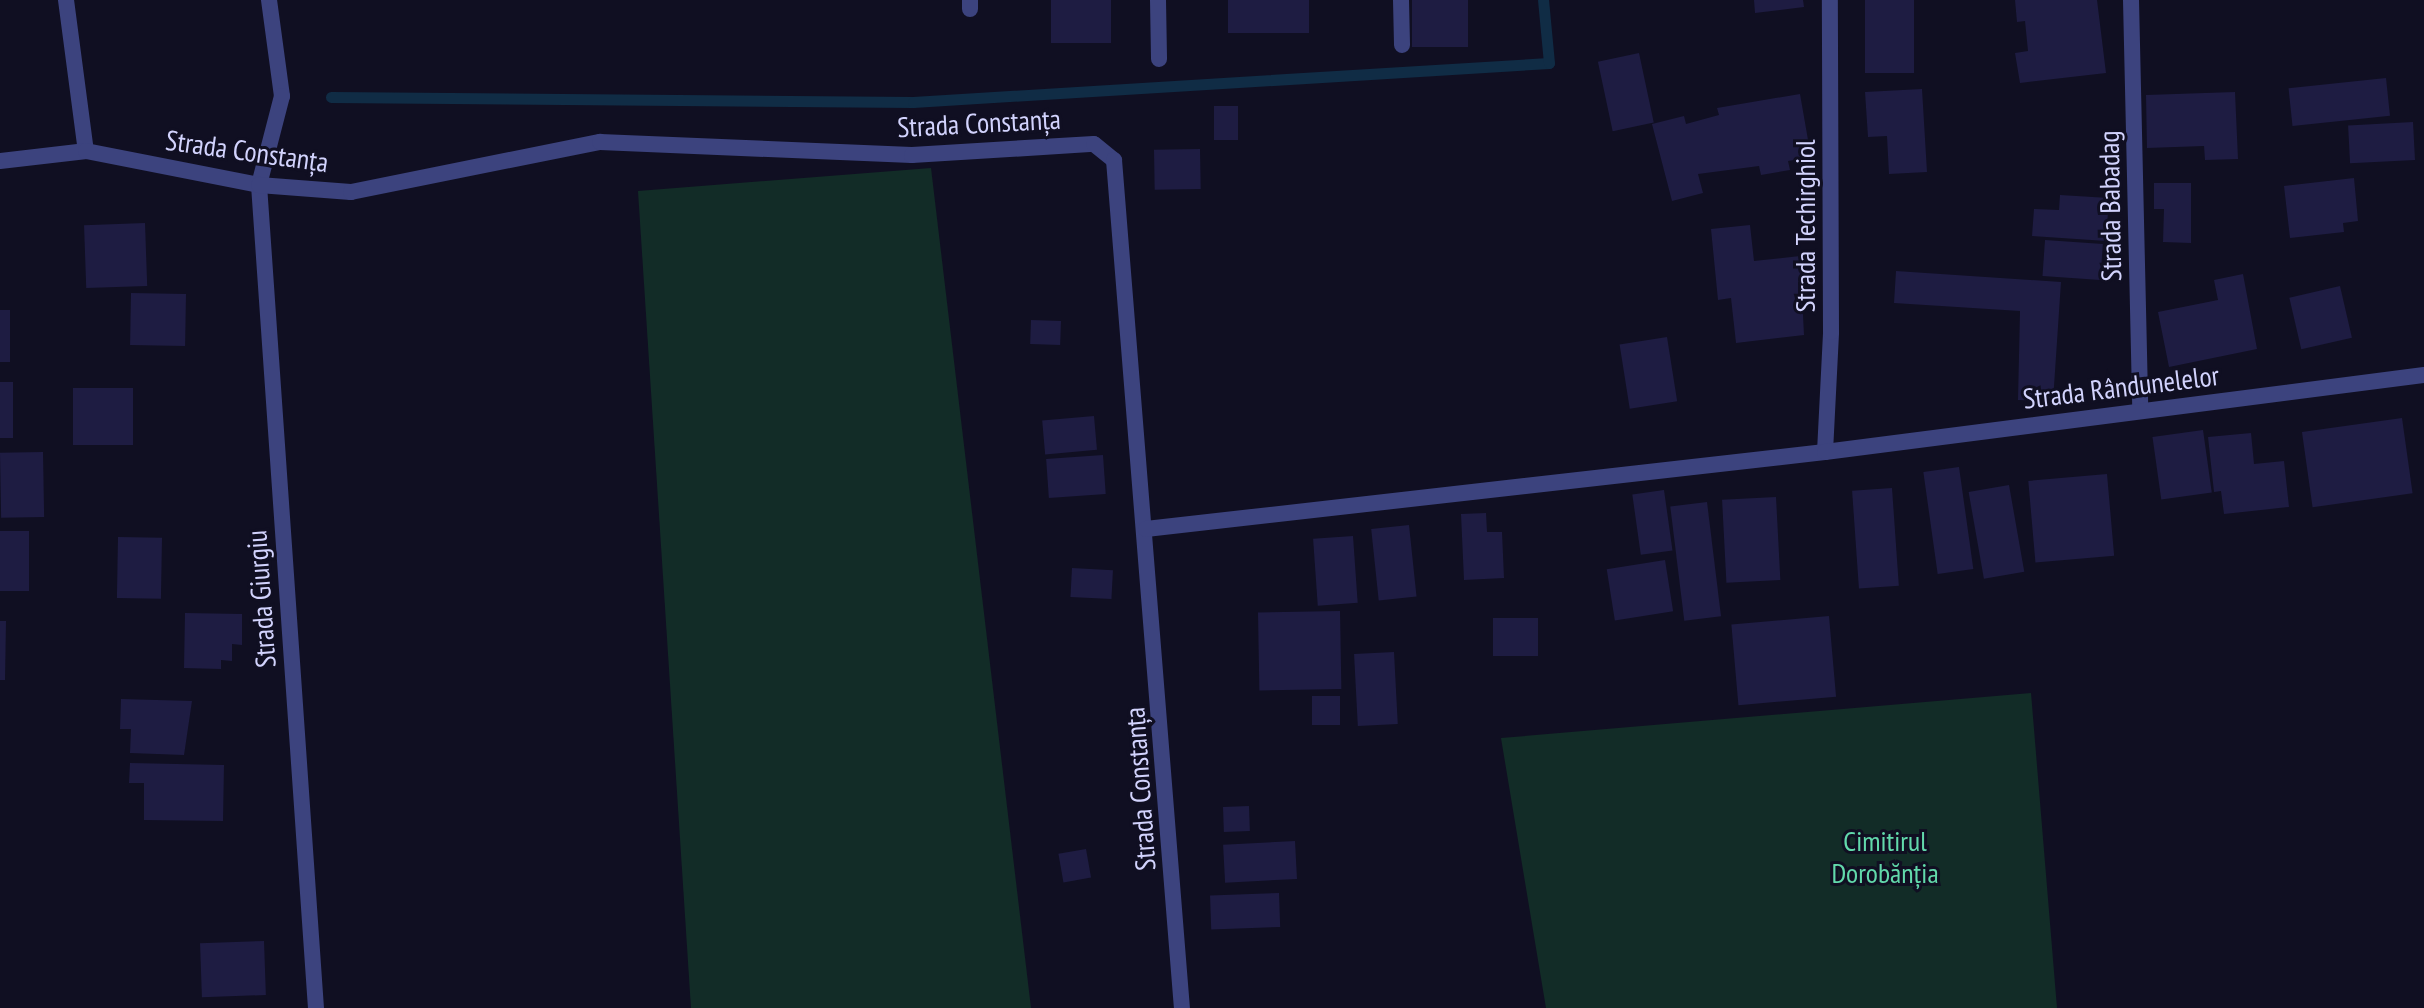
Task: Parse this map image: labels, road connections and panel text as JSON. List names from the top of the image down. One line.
{"streets":{"street":["Strada Constanța","Strada Babadag","Strada Techirghiol","Strada Rândunelelor","Strada Giurgiu"]},"crossings":[["Strada Constanța","Strada Rândunelelor"],["Strada Constanța","Strada Giurgiu"],["Strada Babadag","Strada Rândunelelor"],["Strada Techirghiol","Strada Rândunelelor"]],"parks":["Cimitirul Dorobănția"]}
